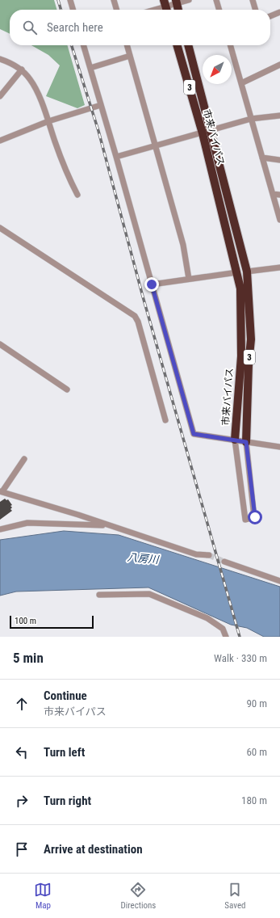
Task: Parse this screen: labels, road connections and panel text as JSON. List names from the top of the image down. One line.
{"streets":{"highway":["3","市来バイパス"]},"water":["八房川"],"scale_bar":"100 m","north":"bottom left","page":{"search":"Search here","scale":"100 m","heading":["5 min","Walk · 330 m"],"list":[["Continue","市来バイパス","90 m"],["Turn left","60 m"],["Turn right","180 m"],"Arrive at destination"],"nav":["Map","Directions","Saved"]}}
